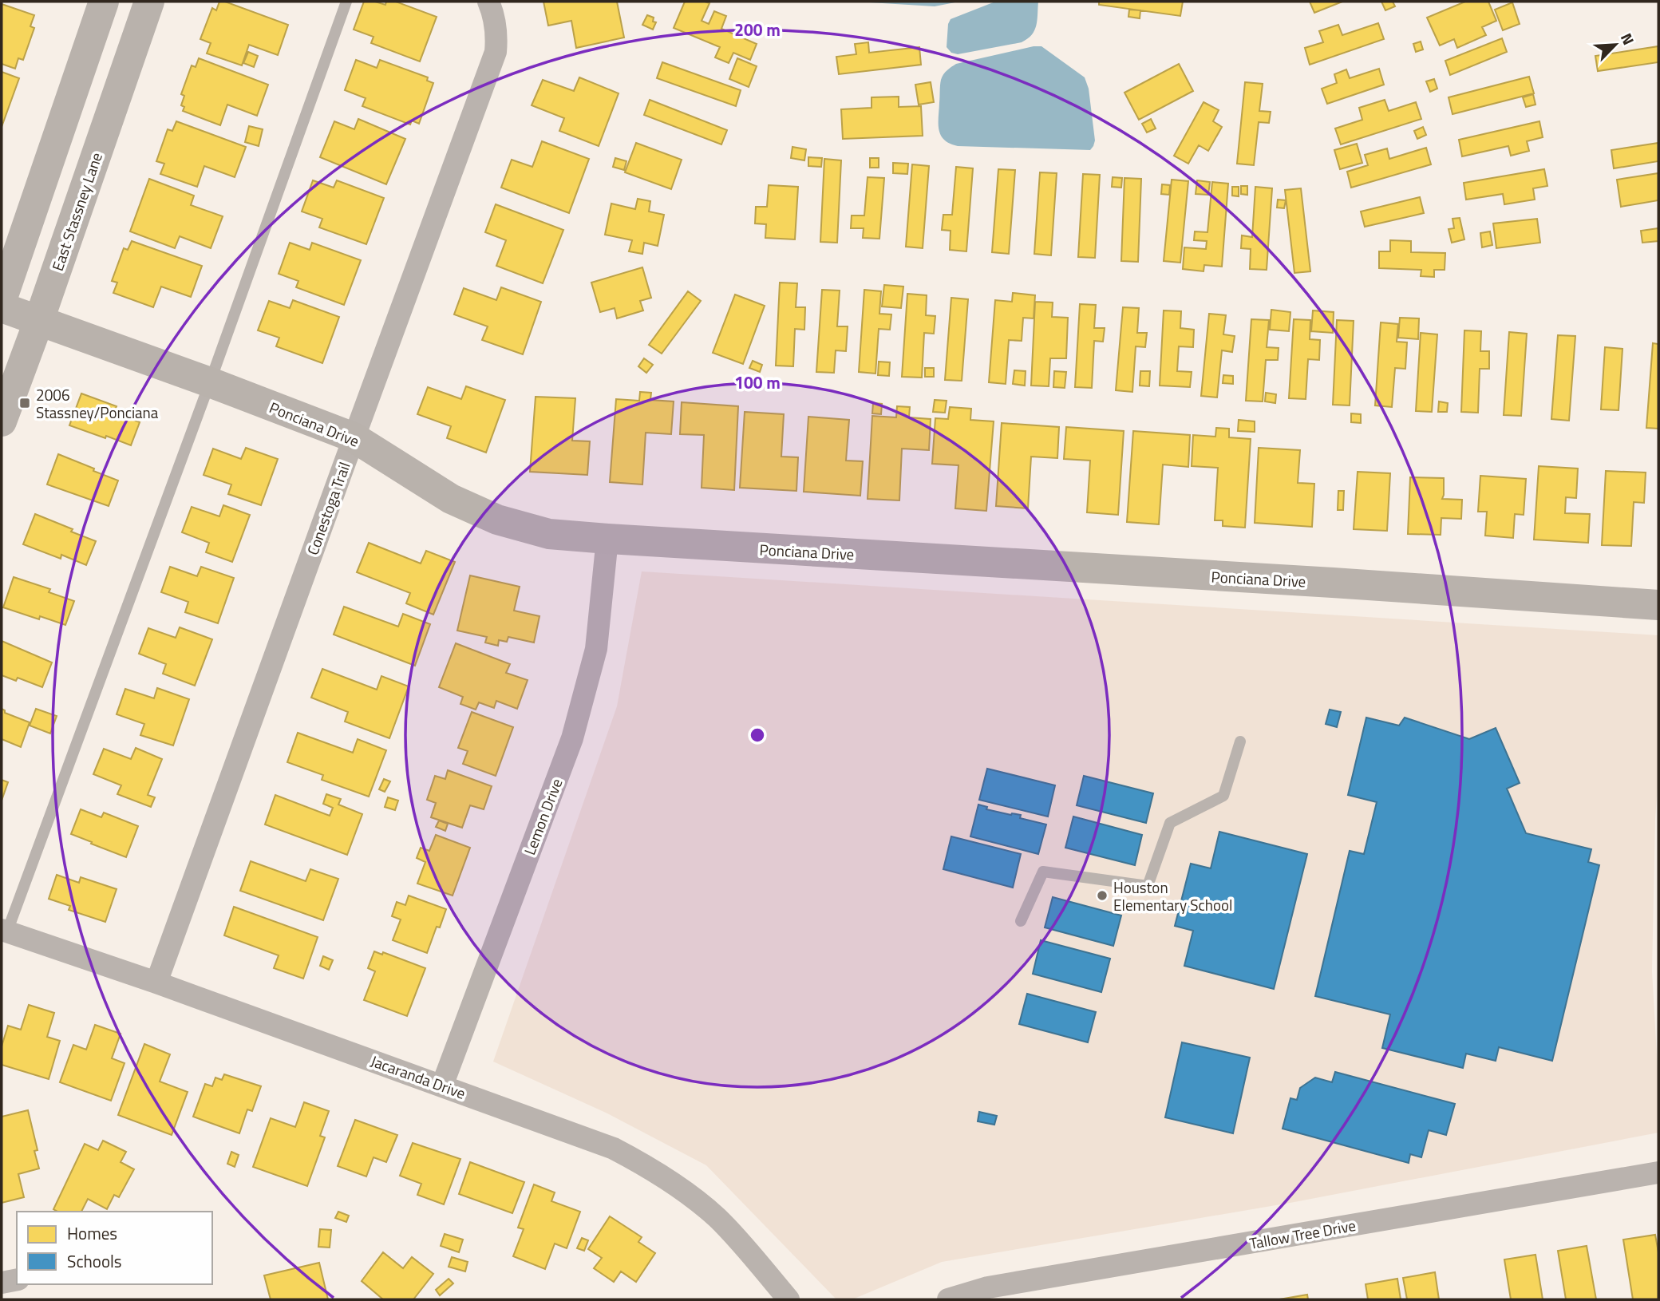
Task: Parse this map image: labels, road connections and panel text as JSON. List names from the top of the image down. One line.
{"streets":{"street":["East Stassney Lane","Ponciana Drive","Conestoga Trail","Lemon Drive","Jacaranda Drive","Tallow Tree Drive"]},"crossings":[["East Stassney Lane","Ponciana Drive"],["Ponciana Drive","Conestoga Trail"],["Ponciana Drive","Lemon Drive"],["Conestoga Trail","Jacaranda Drive"],["Lemon Drive","Jacaranda Drive"]],"places":{"transit":["2006 Stassney/Ponciana"],"other":["Houston Elementary School"]},"legend":["Homes","Schools"],"north":"top right","rings":["200 m","100 m"]}
